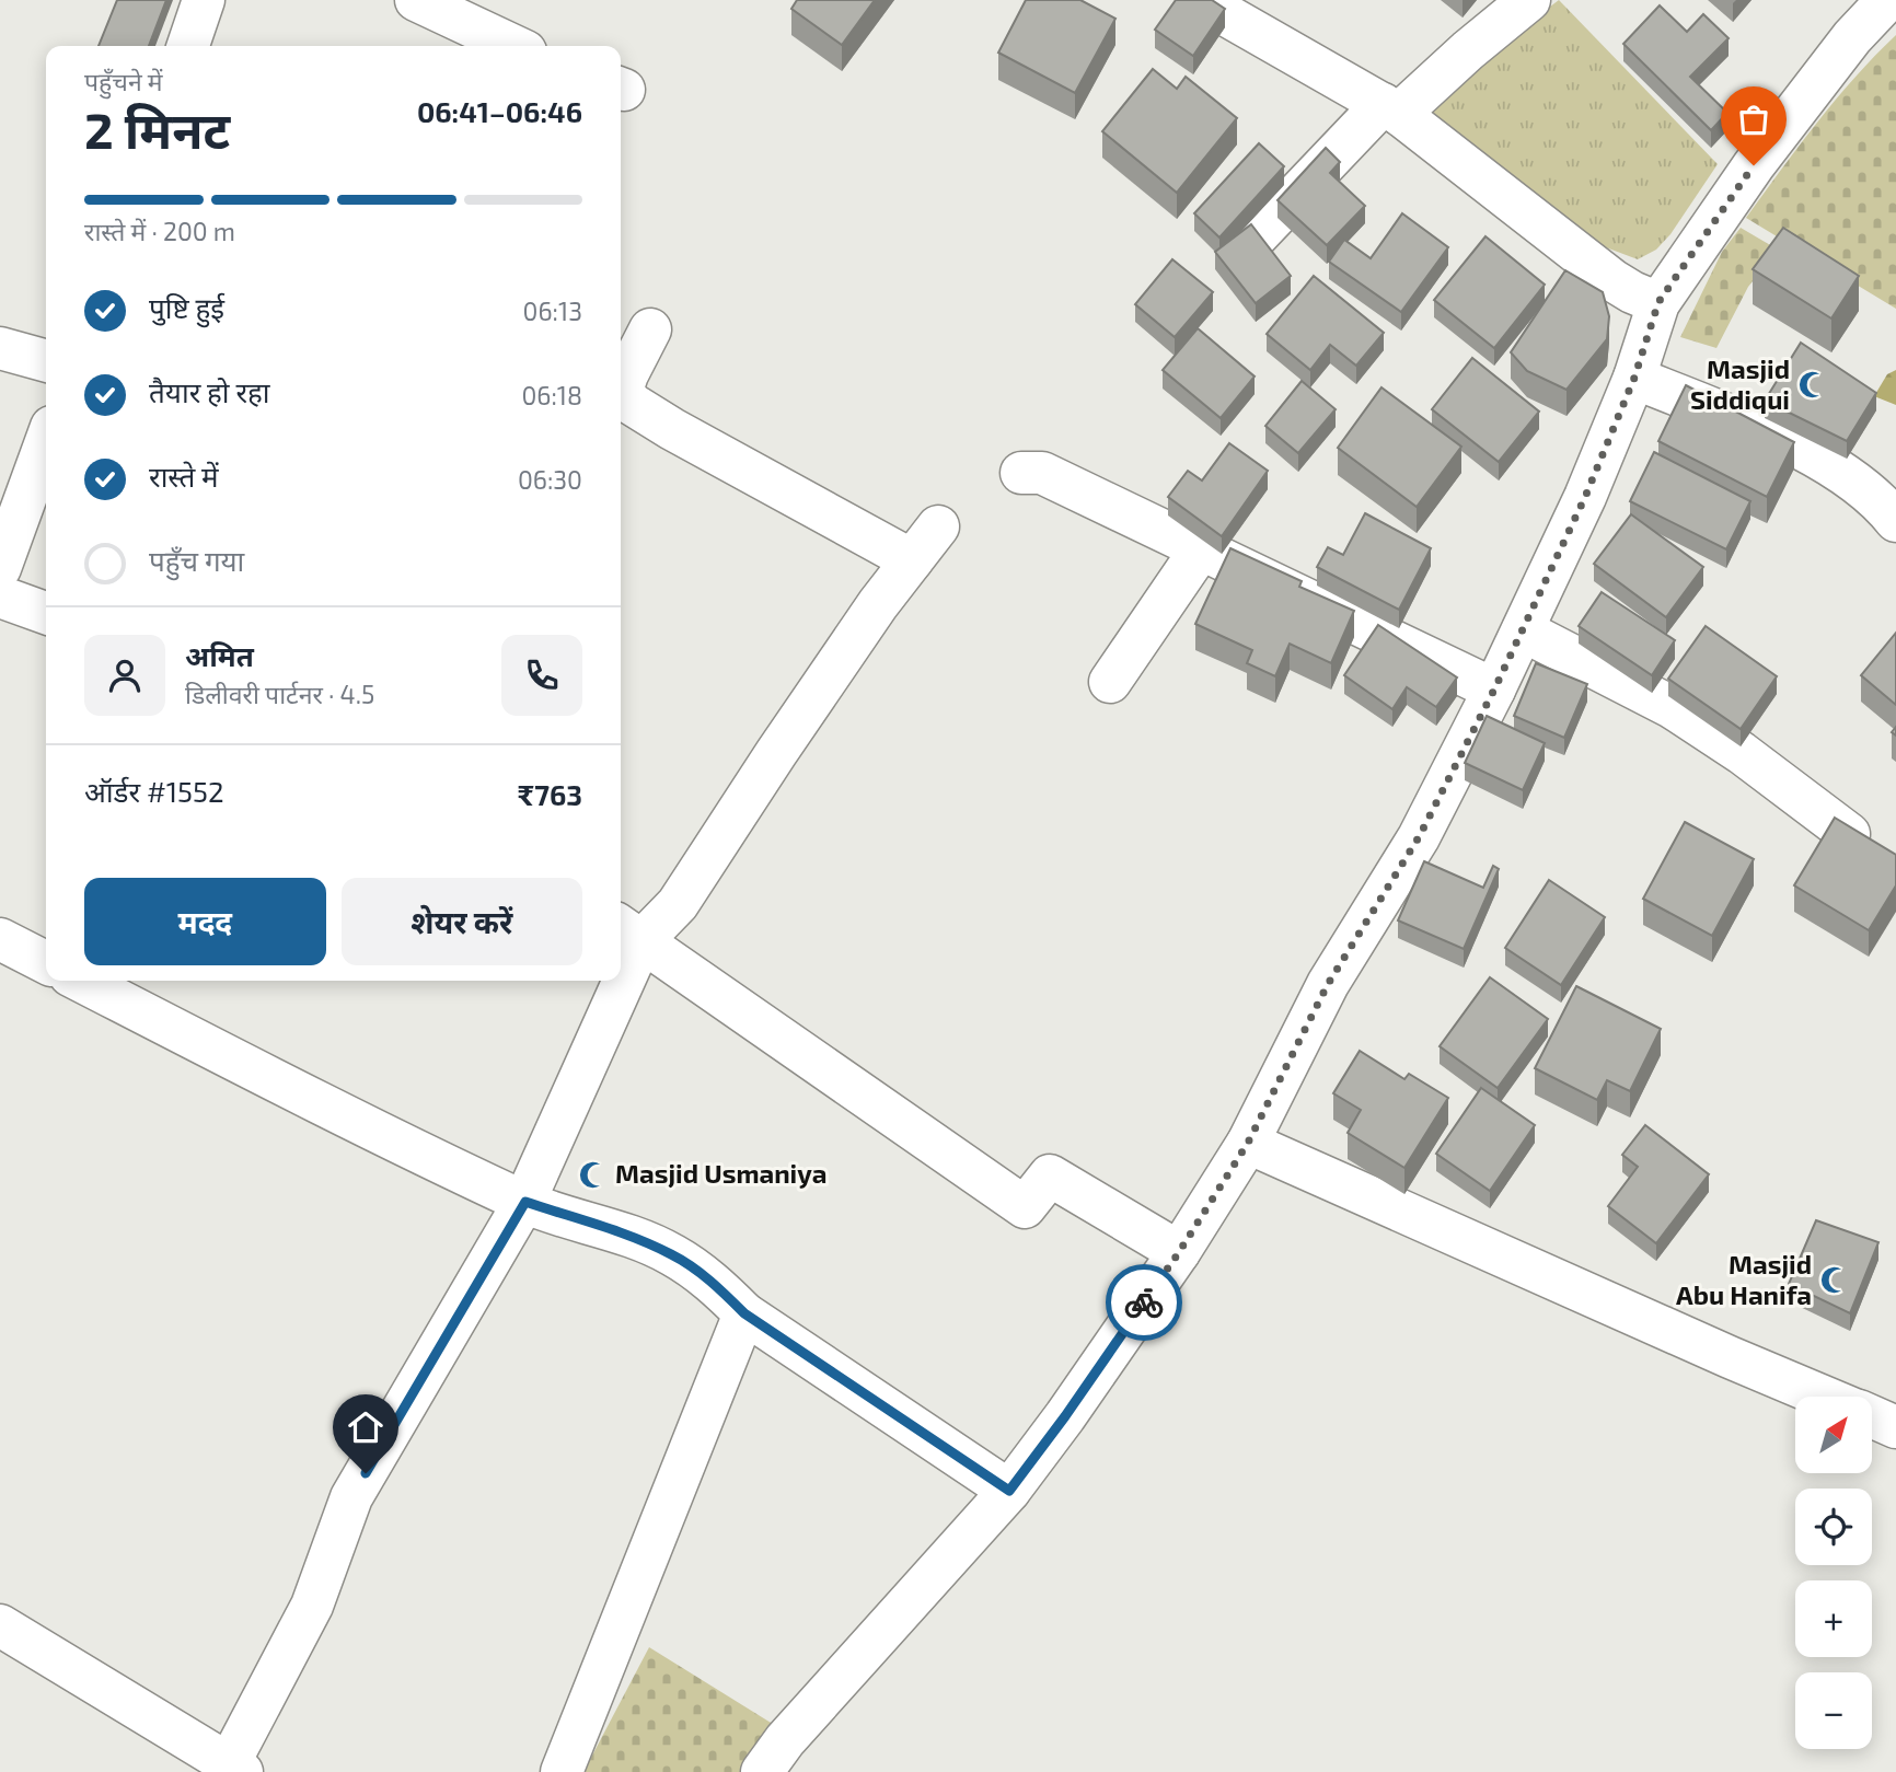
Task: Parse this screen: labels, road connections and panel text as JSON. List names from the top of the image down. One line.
{"places":{"mosque":["Masjid Siddiqui","Masjid Usmaniya","Masjid Abu Hanifa"]},"north":"top right","page":{"heading":["2 मिनट","पहुँचने में","06:41–06:46"],"panel":["अमित","डिलीवरी पार्टनर · 4.5","ऑर्डर #1552","₹763"],"bar":"रास्ते में · 200 m","list":[["पुष्टि हुई","06:13"],["तैयार हो रहा","06:18"],["रास्ते में","06:30"],"पहुँच गया"],"buttons":["मदद","शेयर करें"],"map_buttons":["+","−"]}}
